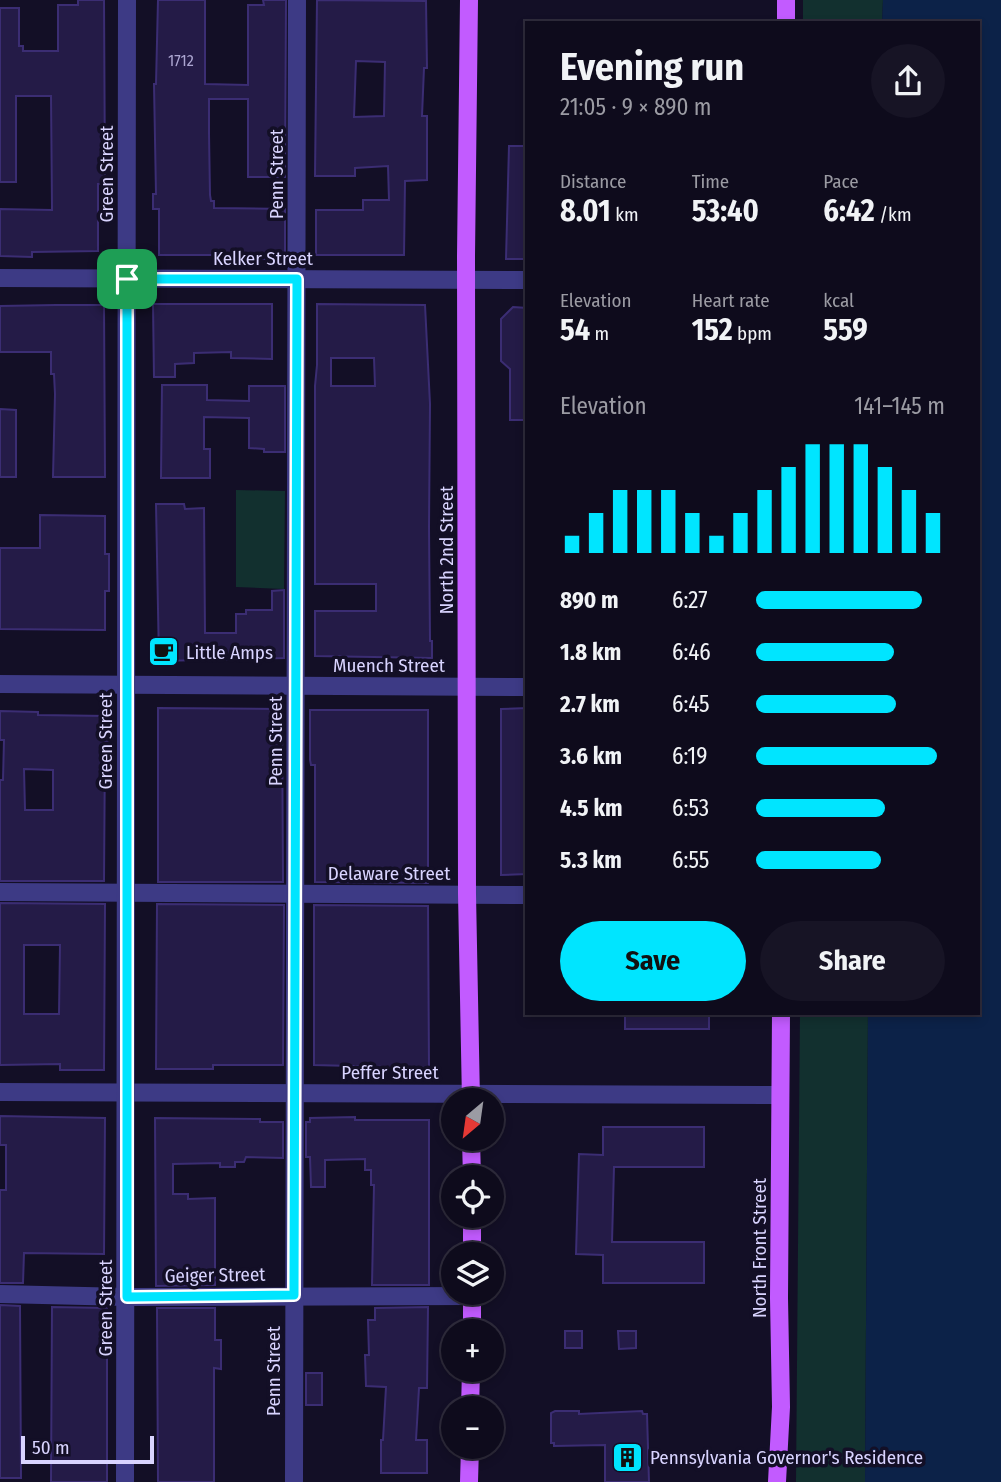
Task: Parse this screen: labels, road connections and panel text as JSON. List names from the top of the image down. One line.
{"streets":{"main road":["North 2nd Street","North Front Street"],"street":["Green Street","Penn Street","Kelker Street","Muench Street","Delaware Street","Peffer Street","Geiger Street"]},"crossings":[["Green Street","Kelker Street"],["Green Street","Muench Street"],["Green Street","Delaware Street"],["Green Street","Peffer Street"],["Green Street","Geiger Street"],["Penn Street","Kelker Street"],["Penn Street","Muench Street"],["Penn Street","Delaware Street"],["Penn Street","Peffer Street"],["Penn Street","Geiger Street"],["Kelker Street","North 2nd Street"],["North 2nd Street","Muench Street"],["North 2nd Street","Delaware Street"],["Peffer Street","North Front Street"]],"places":{"cafe":["Little Amps"],"building":["Pennsylvania Governor's Residence"]},"house_numbers":["1712"],"scale_bar":"50 m","north":"bottom left","page":{"heading":["Evening run","21:05 · 9 × 890 m"],"stats":[["Distance","8.01 km"],["Time","53:40"],["Pace","6:42 /km"],["Elevation","54 m"],["Heart rate","152 bpm"],["kcal","559"]],"chart":["Elevation","141–145 m"],"list":[{"name":"890 m","note":"6:27"},{"name":"1.8 km","note":"6:46"},{"name":"2.7 km","note":"6:45"},{"name":"3.6 km","note":"6:19"},{"name":"4.5 km","note":"6:53"},{"name":"5.3 km","note":"6:55"}],"buttons":["Save","Share"],"map_buttons":["+","−"],"scale":"50 m"}}
